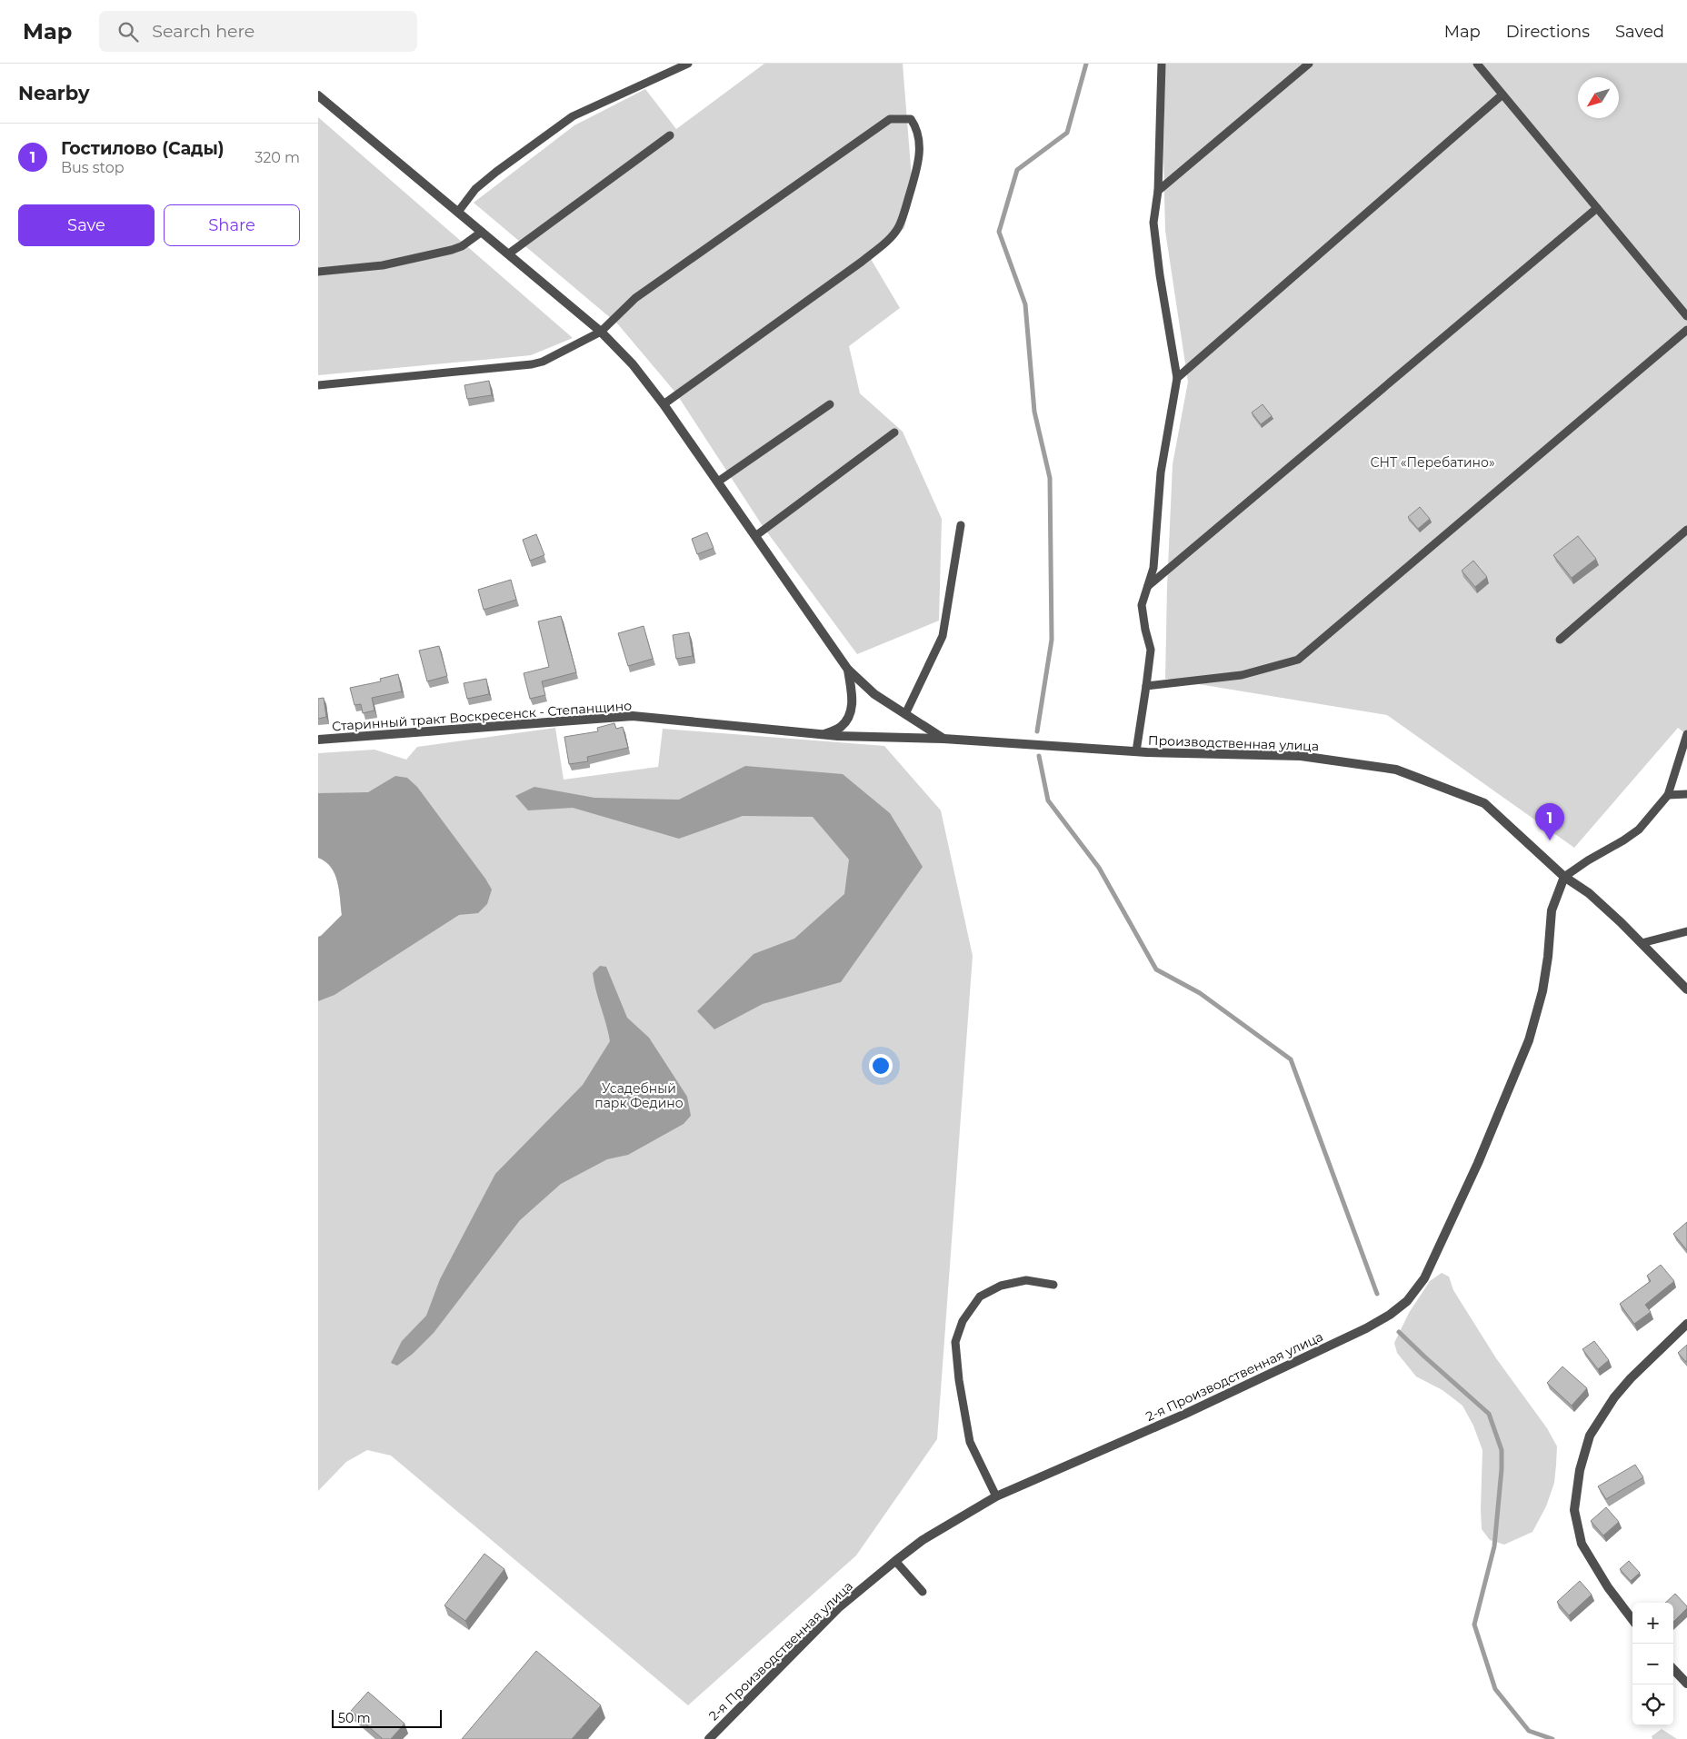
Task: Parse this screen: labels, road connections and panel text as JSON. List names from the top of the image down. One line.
{"streets":{"street":["Старинный тракт Воскресенск - Степанщино","Производственная улица","2-я Производственная улица"]},"crossings":[["Старинный тракт Воскресенск - Степанщино","Производственная улица"],["Производственная улица","2-я Производственная улица"]],"parks":["СНТ «Перебатино»","Усадебный парк Федино"],"scale_bar":"50 m","north":"bottom left","page":{"header":"Map","search":"Search here","nav":["Map","Directions","Saved"],"heading":"Nearby","list":[{"mark":"1","name":"Гостилово (Сады)","note":"Bus stop","value":"320 m"}],"buttons":["Save","Share"],"pins":"1","map_buttons":["+","−"],"scale":"50 m"}}
